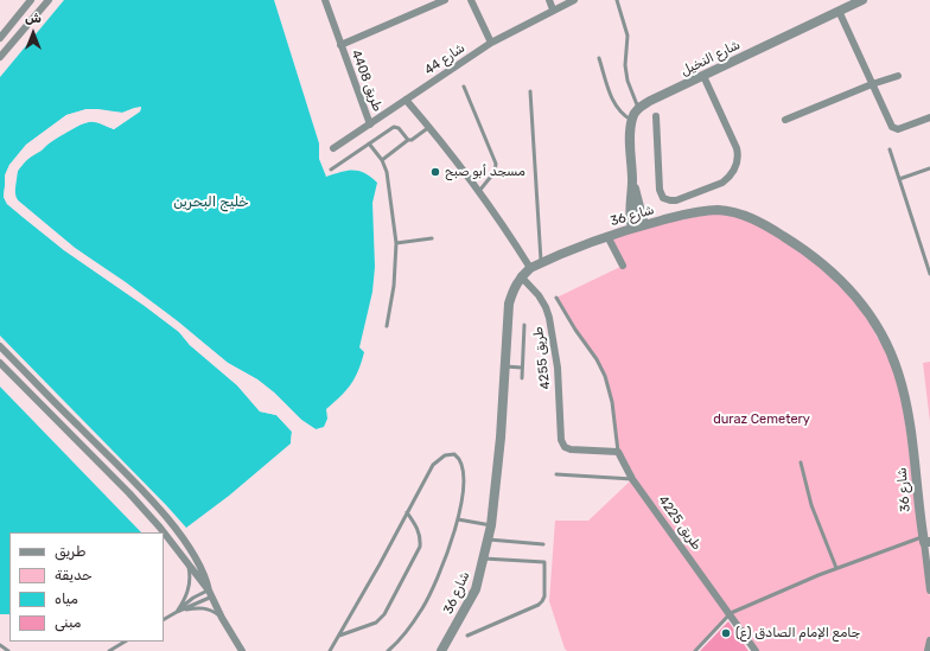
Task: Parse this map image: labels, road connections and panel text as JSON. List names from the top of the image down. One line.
{"streets":{"street":["شارع النخيل","شارع 44","طريق 4408","شارع 36","طريق 4255","طريق 4225"]},"crossings":[["شارع 44","طريق 4408"],["شارع 36","طريق 4255"],["طريق 4255","طريق 4225"]],"water":["خليج البحرين"],"parks":["duraz Cemetery"],"places":["مسجد أبو صبح","جامع الإمام الصادق (ع)"],"legend":["طريق","حديقة","مياه","مبنى"],"north":"top"}
